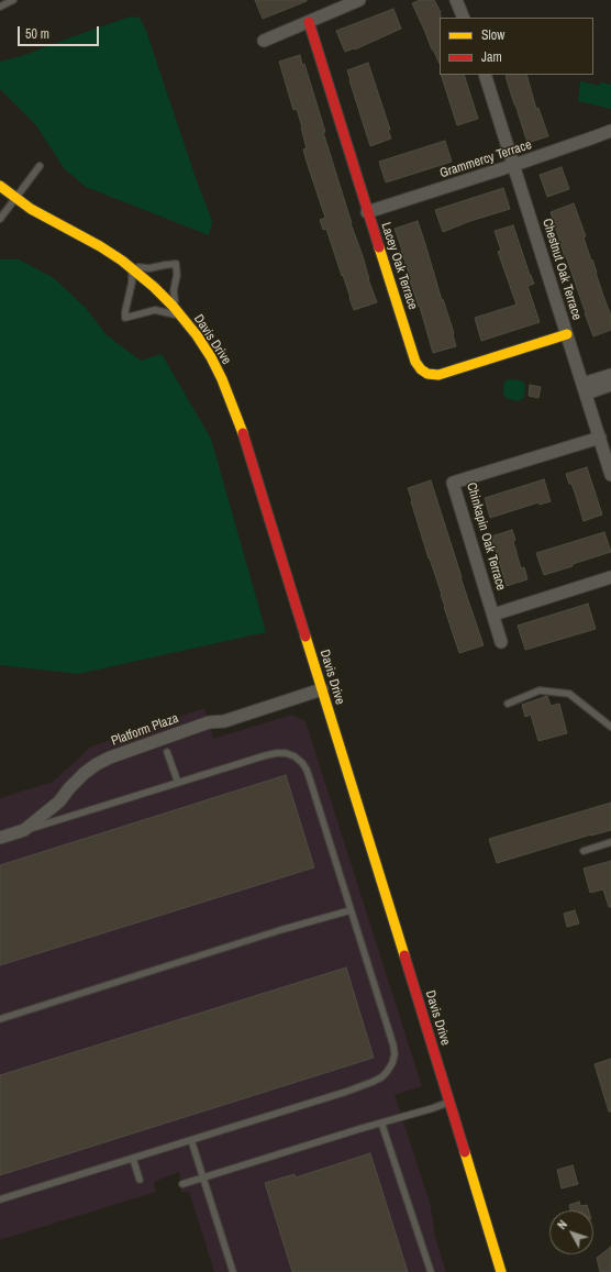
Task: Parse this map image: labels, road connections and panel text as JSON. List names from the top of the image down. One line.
{"streets":{"street":["Grammercy Terrace","Lacey Oak Terrace","Chestnut Oak Terrace","Davis Drive","Chinkapin Oak Terrace","Platform Plaza"]},"crossings":[["Grammercy Terrace","Lacey Oak Terrace"],["Grammercy Terrace","Chestnut Oak Terrace"],["Lacey Oak Terrace","Chestnut Oak Terrace"],["Chestnut Oak Terrace","Chinkapin Oak Terrace"],["Davis Drive","Platform Plaza"]],"legend":["Slow","Jam"],"scale_bar":"50 m","north":"top left"}
